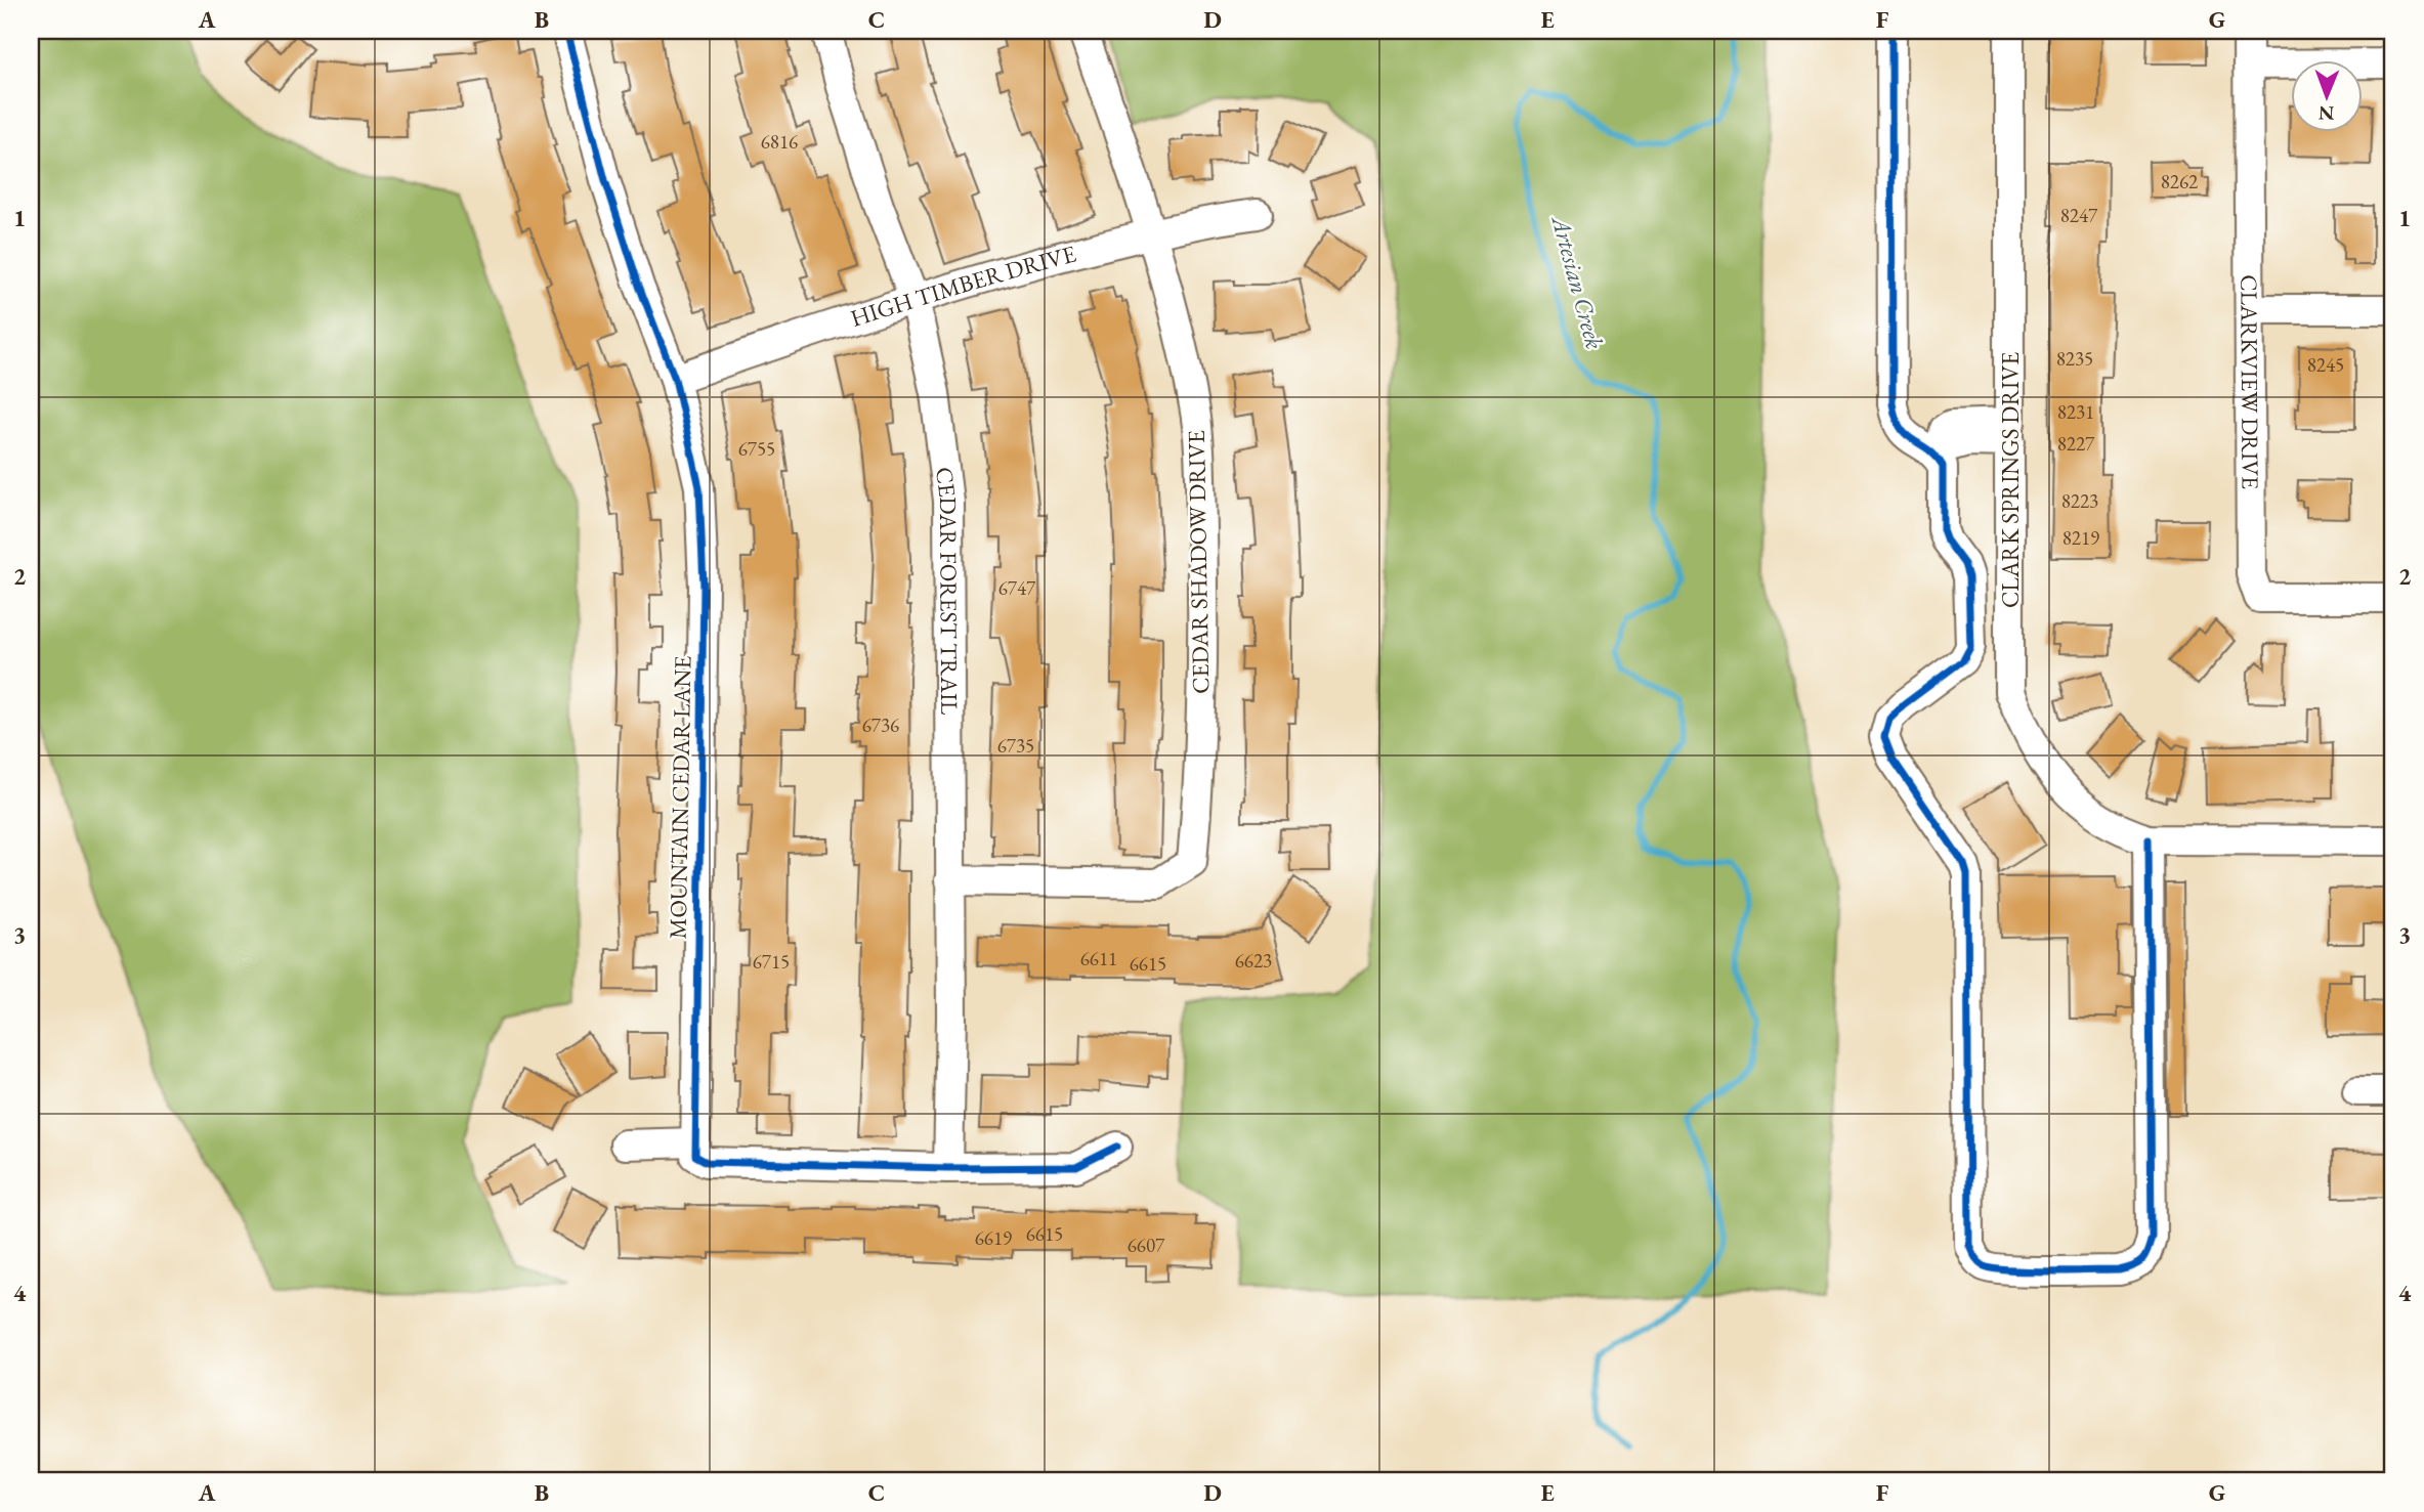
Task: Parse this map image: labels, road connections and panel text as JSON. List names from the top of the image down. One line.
{"streets":{"street":["HIGH TIMBER DRIVE","CLARKVIEW DRIVE","CLARK SPRINGS DRIVE","CEDAR SHADOW DRIVE","CEDAR FOREST TRAIL","MOUNTAIN CEDAR LANE"]},"crossings":[["HIGH TIMBER DRIVE","CEDAR SHADOW DRIVE"],["HIGH TIMBER DRIVE","CEDAR FOREST TRAIL"],["HIGH TIMBER DRIVE","MOUNTAIN CEDAR LANE"],["CEDAR SHADOW DRIVE","CEDAR FOREST TRAIL"]],"water":["Artesian Creek"],"house_numbers":["6816","8262","8247","8235","8245","8231","8227","6755","8223","8219","6747","6736","6735","6611","6623","6715","6615","6615","6619","6607"],"north":"bottom","grid":{"columns":["A","B","C","D","E","F","G"],"rows":["1","2","3","4"]}}
